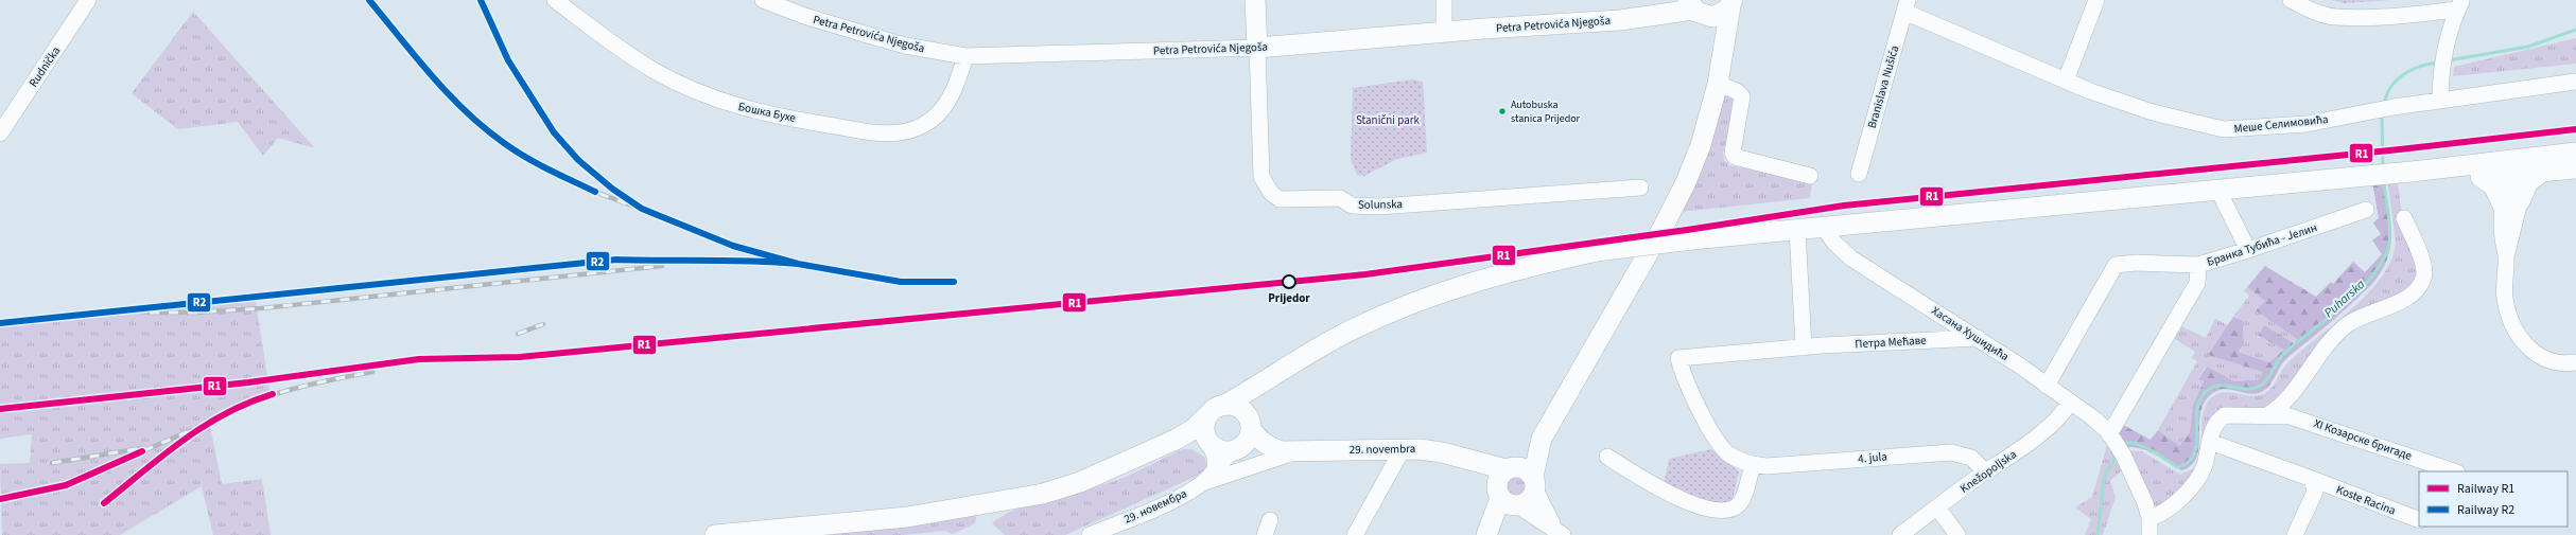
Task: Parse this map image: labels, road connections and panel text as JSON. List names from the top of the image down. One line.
{"streets":{"main road":["Petra Petrovića Njegoša","29. novembra"],"street":["Rudnička","Branislava Nušića","Бошка Бухе","Меше Селимовића","Solunska","Бранка Тубића - Јелин","Хасана Хушидића","Петра Мећаве","XI Козарске бригаде","4. jula","Knežopoljska","Koste Racina","29. новембра"]},"crossings":[["Petra Petrovića Njegoša","Бошка Бухе"],["Petra Petrovića Njegoša","Solunska"],["Branislava Nušića","Меше Селимовића"],["Бранка Тубића - Јелин","Хасана Хушидића"],["Хасана Хушидића","Петра Мећаве"],["Хасана Хушидића","Knežopoljska"],["Петра Мећаве","4. jula"],["XI Козарске бригаде","Koste Racina"],["29. novembra","29. новембра"],["4. jula","Knežopoljska"]],"water":["Puharska"],"parks":["Stanični park"],"places":["Autobuska stanica Prijedor","Prijedor"],"lines":["rail line R2","rail line R1"],"legend":["Railway R1","Railway R2"]}
